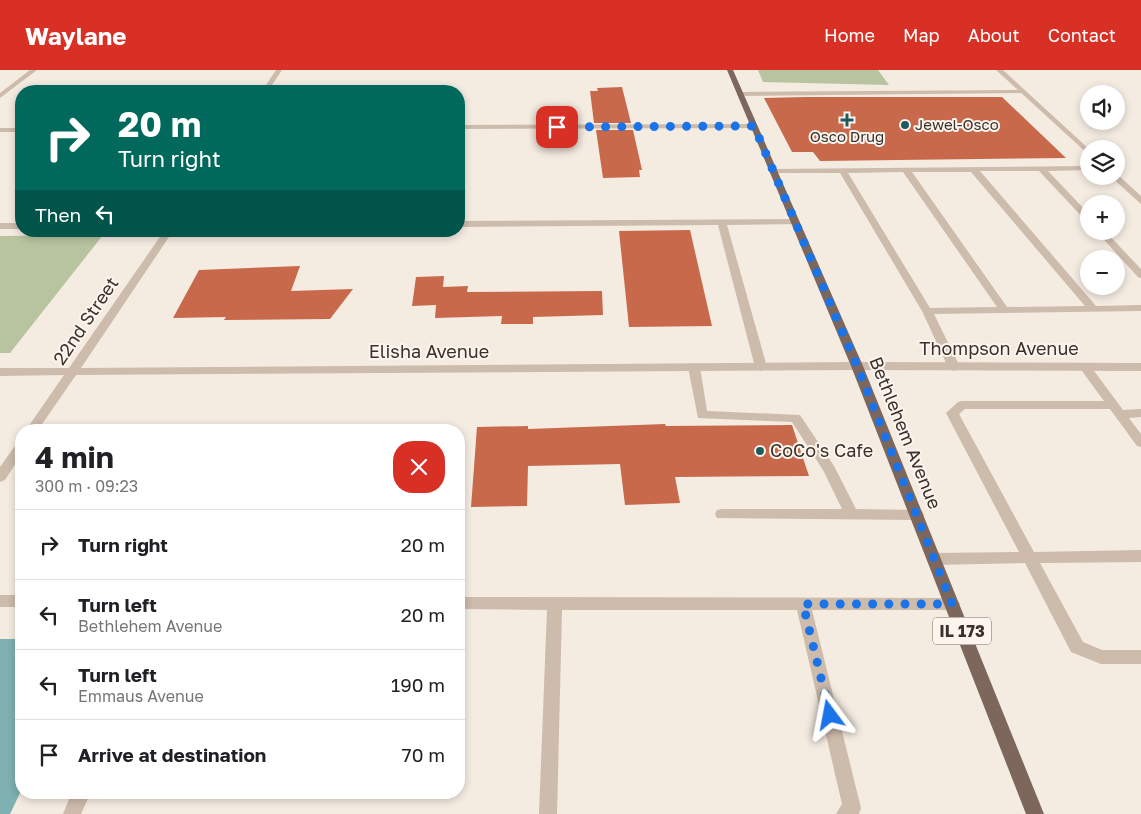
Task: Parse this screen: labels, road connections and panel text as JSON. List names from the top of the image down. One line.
{"streets":{"main road":["Bethlehem Avenue","IL 173"],"street":["22nd Street","Thompson Avenue","Elisha Avenue"]},"crossings":[["22nd Street","Elisha Avenue"],["Thompson Avenue","Elisha Avenue"],["Thompson Avenue","Bethlehem Avenue"],["Elisha Avenue","Bethlehem Avenue"]],"places":{"health":["Osco Drug"],"other":["Jewel-Osco","CoCo's Cafe"]},"page":{"header":"Waylane","nav":["Home","Map","About","Contact"],"map_buttons":["+","−"],"turn":["20 m","Turn right"],"then":"Then","heading":["4 min","300 m · 09:23"],"list":[{"name":"Turn right","value":"20 m"},{"name":"Turn left","note":"Bethlehem Avenue","value":"20 m"},{"name":"Turn left","note":"Emmaus Avenue","value":"190 m"},{"name":"Arrive at destination","value":"70 m"}]}}
